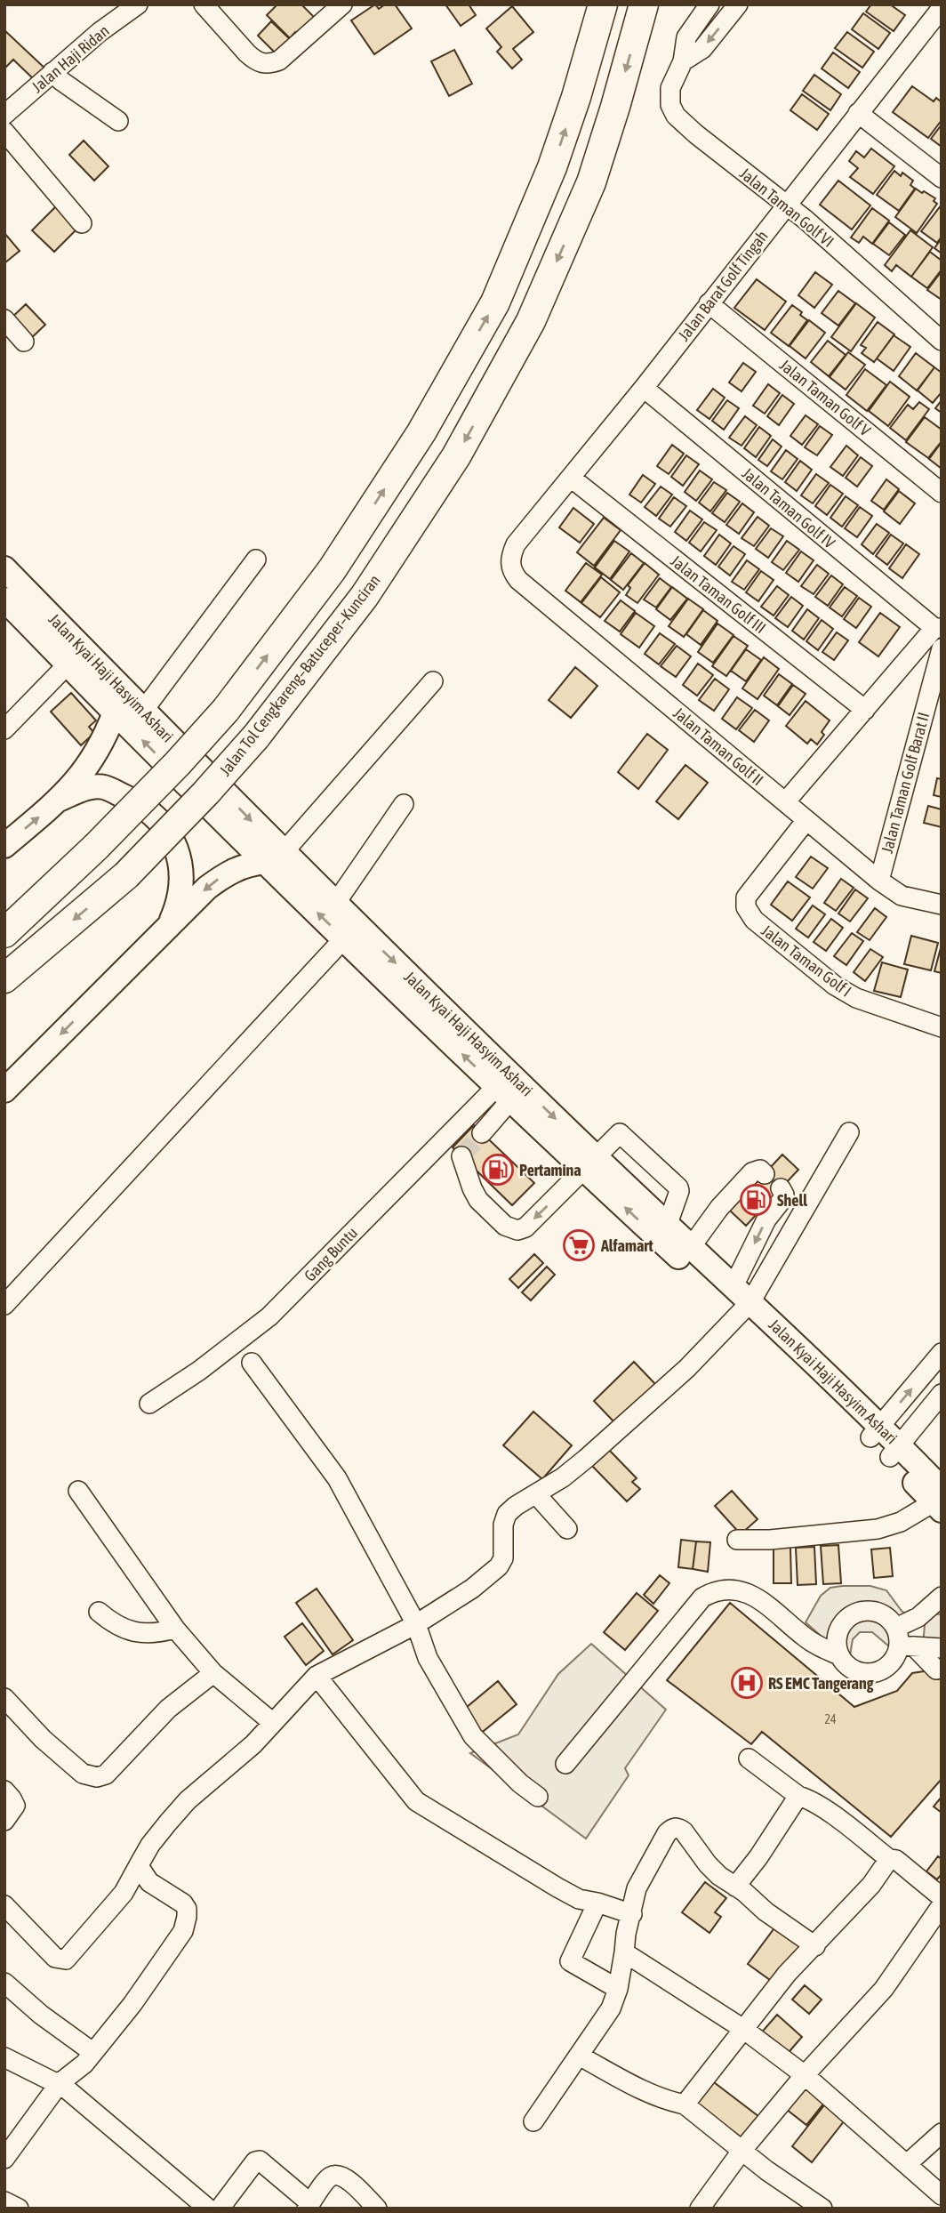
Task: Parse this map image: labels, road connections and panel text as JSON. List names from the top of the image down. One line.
{"streets":{"highway":["Jalan Tol Cengkareng–Batuceper–Kunciran"],"main road":["Jalan Kyai Haji Hasyim Ashari"],"street":["Jalan Haji Ridan","Jalan Taman Golf VI","Jalan Barat Golf Tingah","Jalan Taman Golf V","Jalan Taman Golf IV","Jalan Taman Golf III","Jalan Taman Golf II","Jalan Taman Golf Barat II","Jalan Taman Golf I","Gang Buntu"]},"crossings":[["Jalan Taman Golf VI","Jalan Barat Golf Tingah"],["Jalan Barat Golf Tingah","Jalan Taman Golf V"],["Jalan Barat Golf Tingah","Jalan Taman Golf IV"],["Jalan Barat Golf Tingah","Jalan Taman Golf III"],["Jalan Barat Golf Tingah","Jalan Taman Golf II"],["Jalan Kyai Haji Hasyim Ashari","Gang Buntu"],["Jalan Taman Golf II","Jalan Taman Golf Barat II"],["Jalan Taman Golf II","Jalan Taman Golf I"]],"places":{"fuel station":["Pertamina","Shell"],"supermarket":["Alfamart"],"hospital":["RS EMC Tangerang"]},"house_numbers":["24"]}
